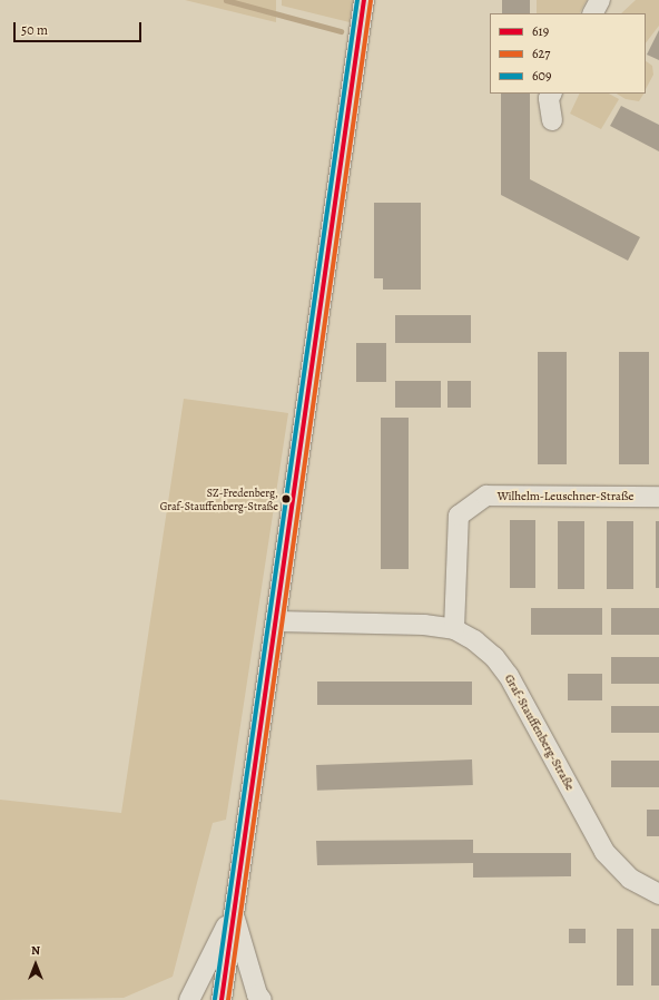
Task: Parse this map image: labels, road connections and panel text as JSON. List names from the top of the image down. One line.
{"streets":{"street":["Wilhelm-Leuschner-Straße","Graf-Stauffenberg-Straße"]},"crossings":[["Wilhelm-Leuschner-Straße","Graf-Stauffenberg-Straße"]],"places":["SZ-Fredenberg, Graf-Stauffenberg-Straße"],"lines":["transit line 619","transit line 609","transit line 627"],"legend":["619","627","609"],"scale_bar":"50 m","north":"top"}
